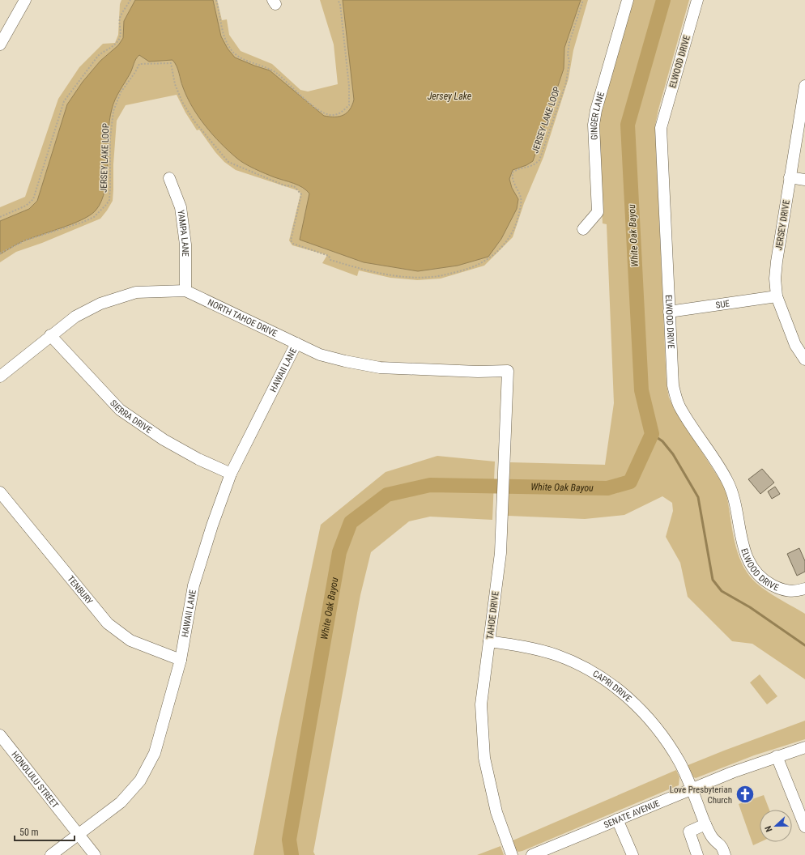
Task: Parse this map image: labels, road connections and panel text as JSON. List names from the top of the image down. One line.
{"streets":{"street":["ELWOOD DRIVE","GINGER LANE","JERSEY DRIVE","YAMPA LANE","SUE","NORTH TAHOE DRIVE","HAWAII LANE","SIERRA DRIVE","TENBURY","TAHOE DRIVE","CAPRI DRIVE","HONOLULU STREET","SENATE AVENUE"],"path":["JERSEY LAKE LOOP"]},"crossings":[["ELWOOD DRIVE","SUE"],["JERSEY DRIVE","SUE"],["YAMPA LANE","NORTH TAHOE DRIVE"],["NORTH TAHOE DRIVE","HAWAII LANE"],["NORTH TAHOE DRIVE","SIERRA DRIVE"],["NORTH TAHOE DRIVE","TAHOE DRIVE"],["HAWAII LANE","SIERRA DRIVE"],["HAWAII LANE","TENBURY"],["HAWAII LANE","HONOLULU STREET"],["TAHOE DRIVE","CAPRI DRIVE"],["CAPRI DRIVE","SENATE AVENUE"]],"water":["Jersey Lake","White Oak Bayou"],"places":{"church":["Love Presbyterian Church"]},"scale_bar":"50 m","north":"left"}
